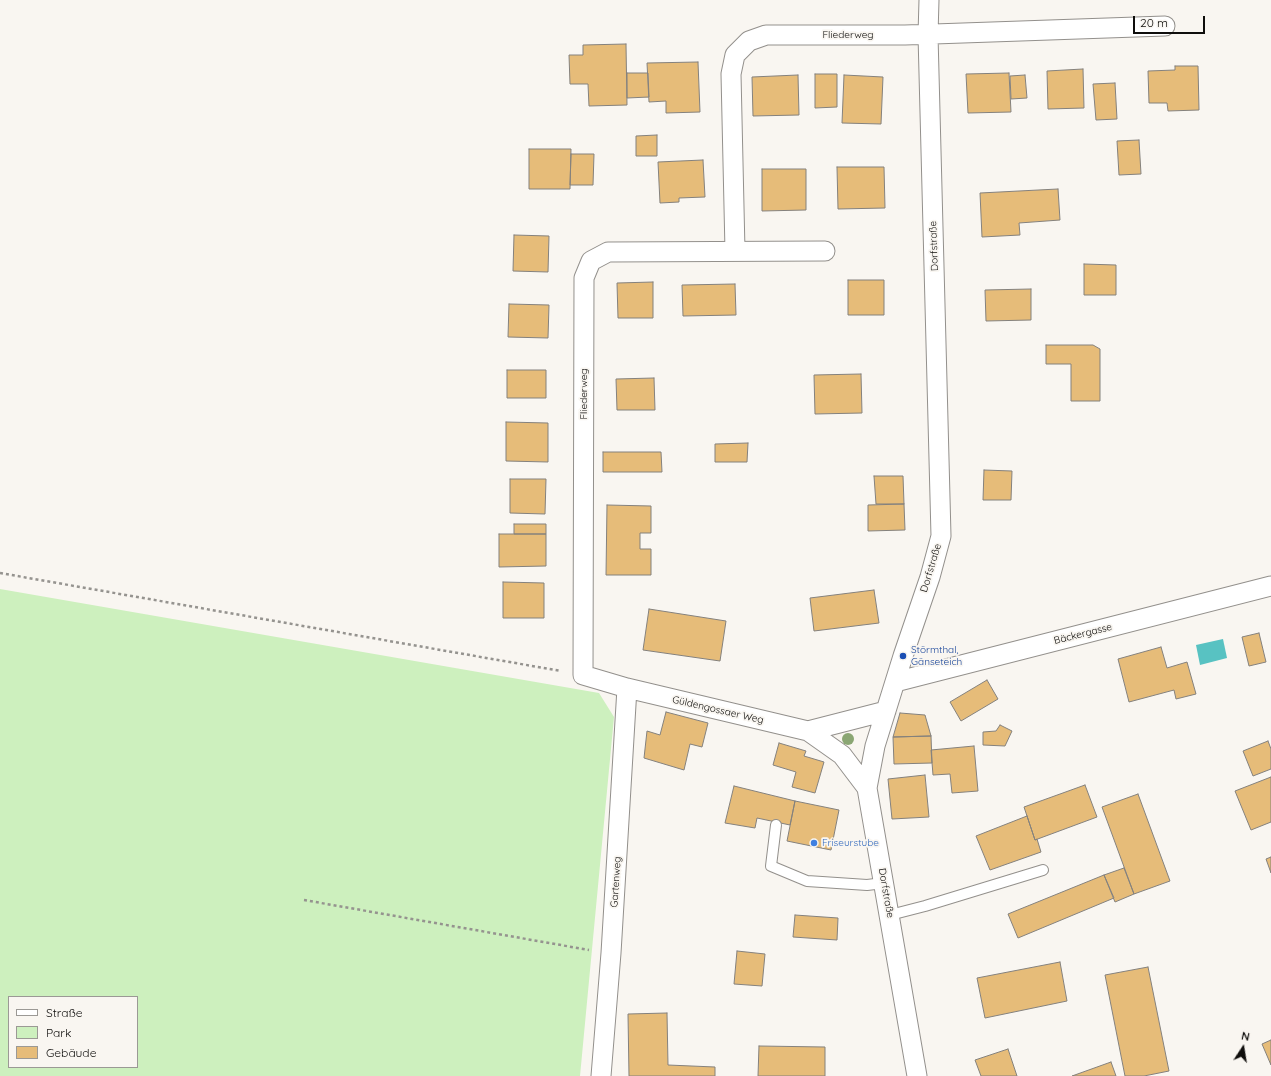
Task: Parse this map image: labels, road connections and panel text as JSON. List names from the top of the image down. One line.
{"streets":{"street":["Fliederweg","Dorfstraße","Bäckergasse","Güldengossaer Weg","Gartenweg"]},"crossings":[["Fliederweg","Dorfstraße"],["Fliederweg","Güldengossaer Weg"],["Dorfstraße","Bäckergasse"],["Dorfstraße","Güldengossaer Weg"],["Güldengossaer Weg","Gartenweg"]],"places":["Störmthal, Gänseteich","Friseurstube"],"legend":["Straße","Park","Gebäude"],"scale_bar":"20 m","north":"top"}
